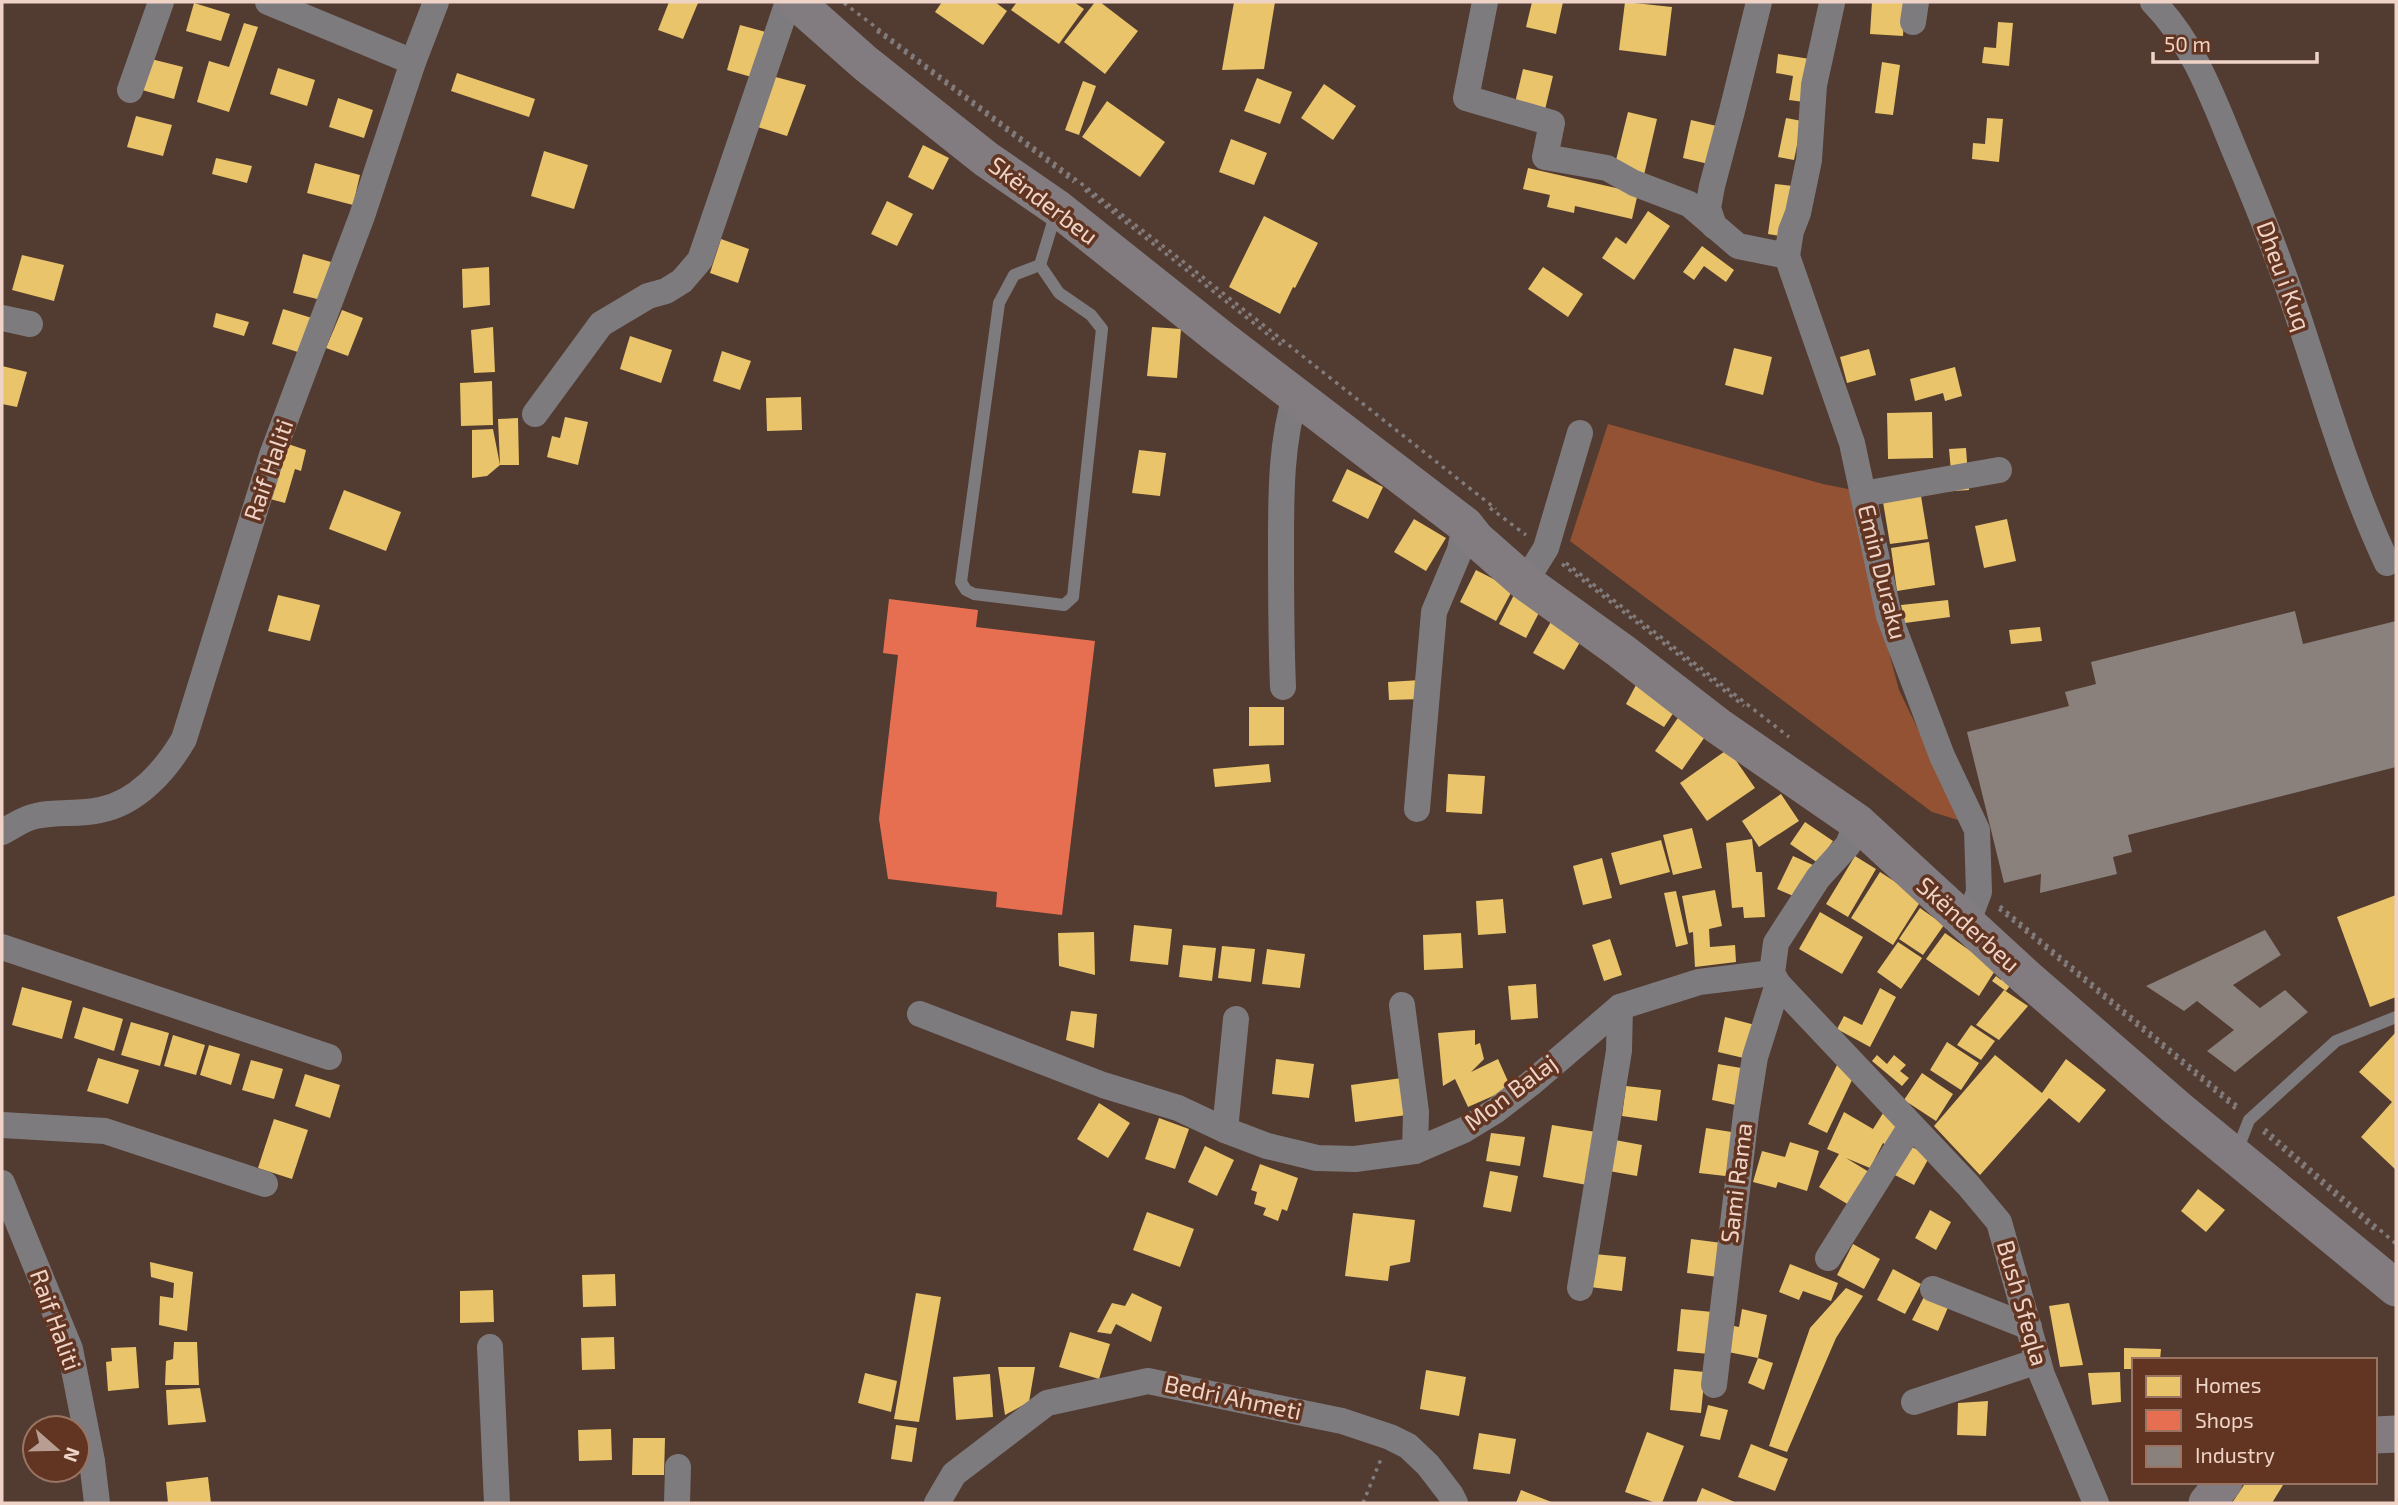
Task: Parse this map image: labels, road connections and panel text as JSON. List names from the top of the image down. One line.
{"streets":{"main road":["Skënderbeu"],"street":["Dheu i Kuq","Raif Haliti","Emin Duraku","Mon Balaj","Sami Rama","Bush Sfeqla","Bedri Ahmeti"]},"crossings":[["Skënderbeu","Emin Duraku"],["Mon Balaj","Sami Rama"],["Mon Balaj","Bush Sfeqla"],["Sami Rama","Bush Sfeqla"]],"legend":["Homes","Shops","Industry"],"scale_bar":"50 m","north":"right"}
